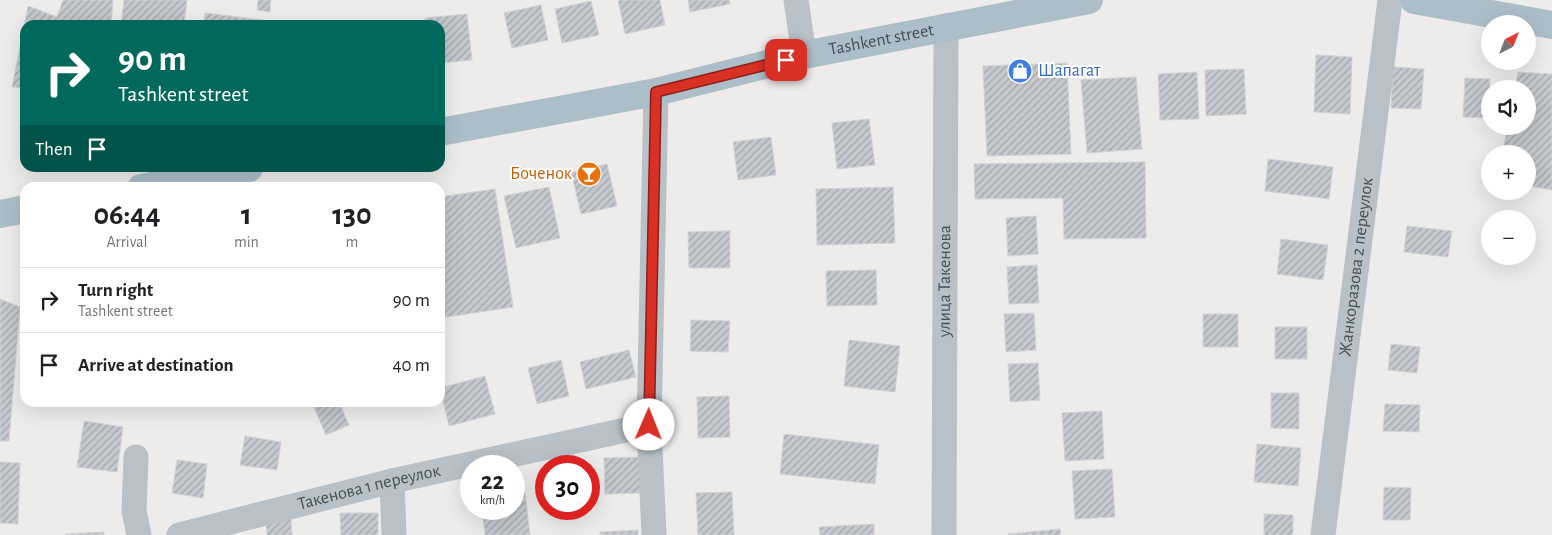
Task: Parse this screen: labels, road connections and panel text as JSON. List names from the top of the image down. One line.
{"streets":{"main road":["Tashkent street"],"street":["Жанкоразова 2 переулок","улица Такенова","Такенова 1 переулок"]},"crossings":[["Tashkent street","улица Такенова"]],"places":{"shop":["Шапагат"],"bar":["Боченок"]},"north":"top right","page":{"map_buttons":["+","−"],"turn":["90 m","Tashkent street"],"then":"Then","eta":["06:44","Arrival","1","min","130","m"],"list":[{"name":"Turn right","note":"Tashkent street","value":"90 m"},{"name":"Arrive at destination","value":"40 m"}],"speed":"22 km/h","limit":"30"}}
